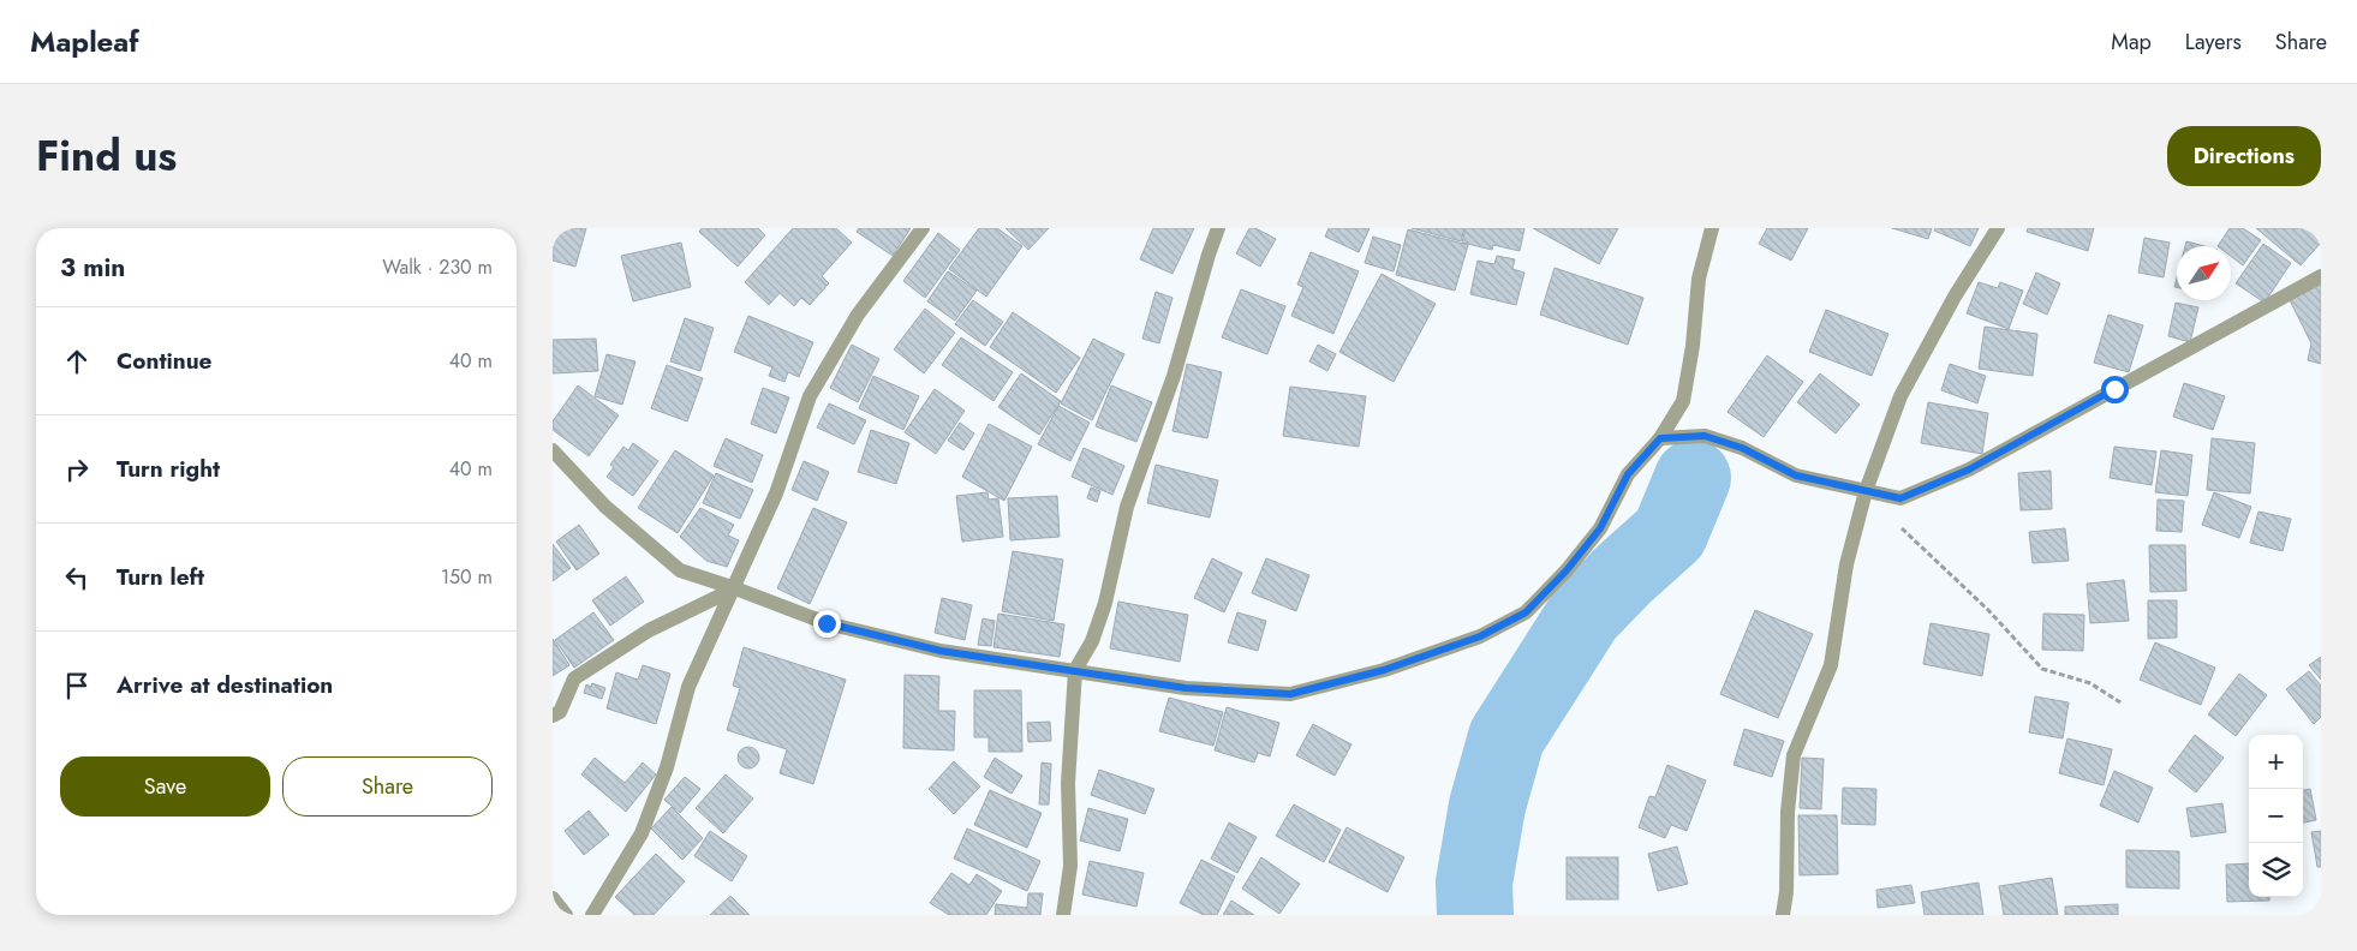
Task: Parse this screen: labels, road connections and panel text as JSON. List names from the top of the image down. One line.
{"north":"top right","page":{"header":"Mapleaf","nav":["Map","Layers","Share"],"title":"Find us","buttons":["Directions",["Save","Share"]],"heading":["3 min","Walk · 230 m"],"list":[["Continue","40 m"],["Turn right","40 m"],["Turn left","150 m"],"Arrive at destination"],"map_buttons":["+","−"]}}
